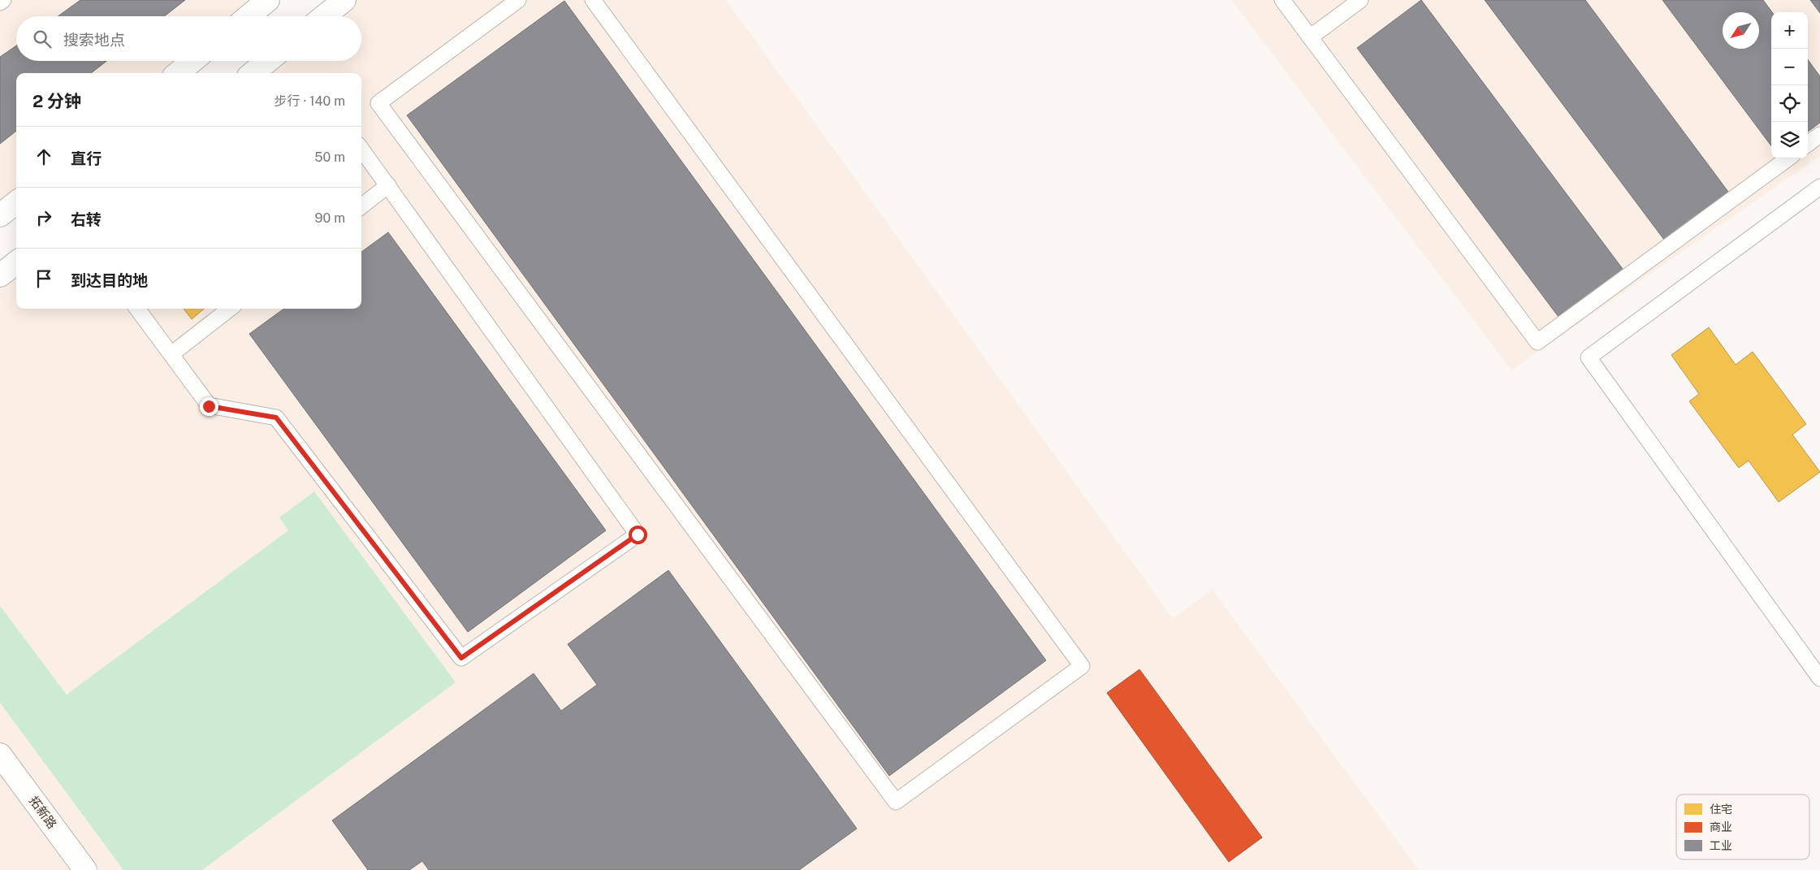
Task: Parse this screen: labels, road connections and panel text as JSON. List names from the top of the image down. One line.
{"streets":{"street":["拓新路"]},"legend":["住宅","商业","工业"],"north":"bottom left","page":{"map_buttons":["+","−"],"search":"搜索地点","heading":["2 分钟","步行 · 140 m"],"list":[["直行","50 m"],["右转","90 m"],"到达目的地"]}}
